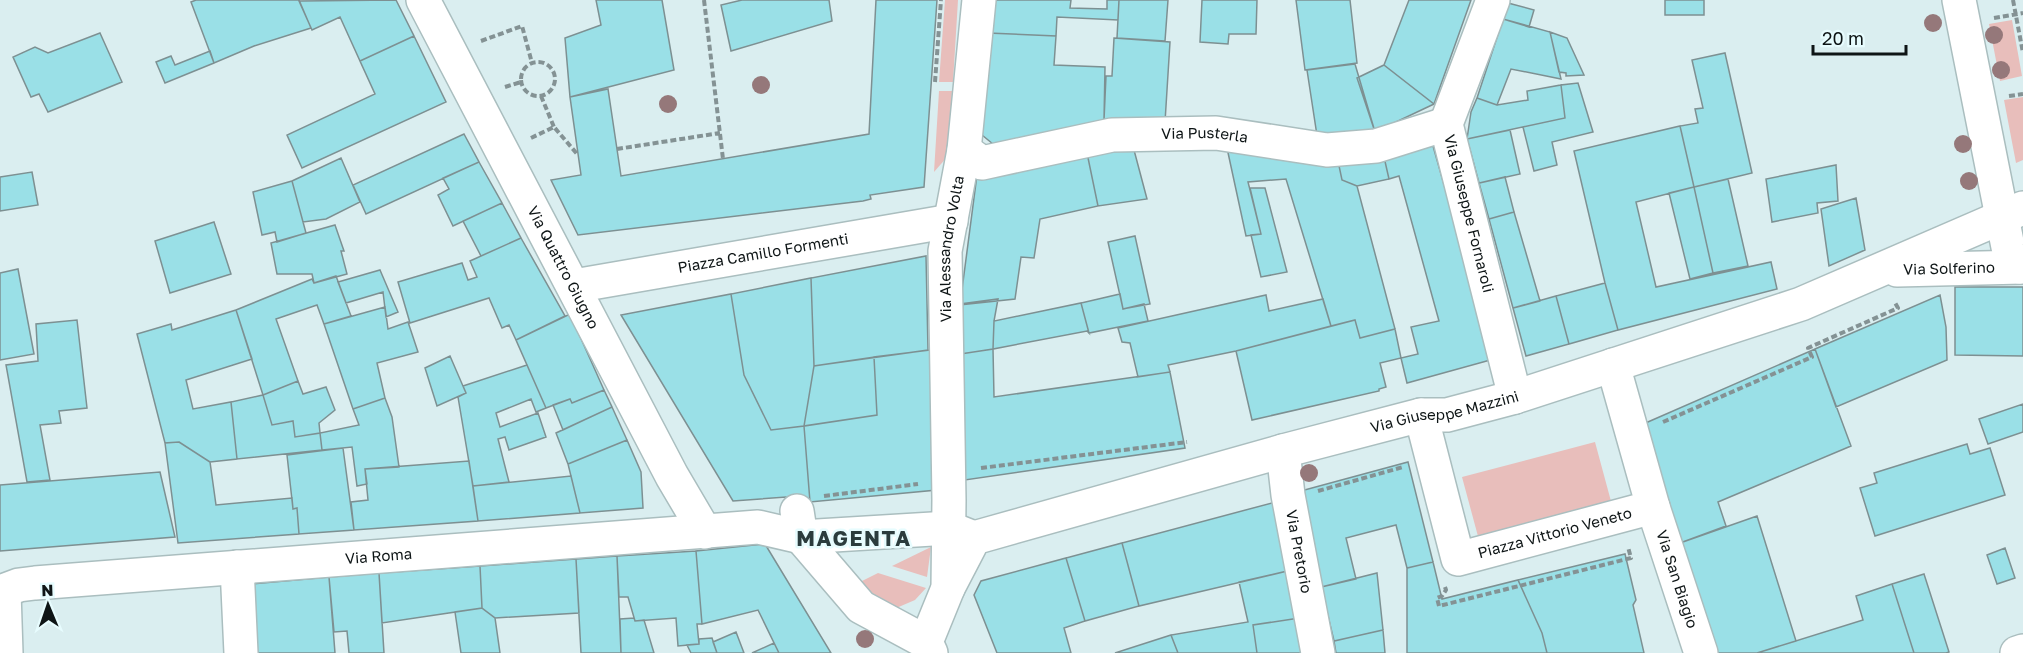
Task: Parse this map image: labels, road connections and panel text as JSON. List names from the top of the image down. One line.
{"streets":{"street":["Via Pusterla","Via Giuseppe Fornaroli","Via Alessandro Volta","Piazza Camillo Formenti","Via Quattro Giugno","Via Solferino","Via Giuseppe Mazzini","Piazza Vittorio Veneto","Via Pretorio","Via Roma","Via San Biagio"]},"crossings":[["Via Pusterla","Via Giuseppe Fornaroli"],["Via Pusterla","Via Alessandro Volta"],["Via Giuseppe Fornaroli","Via Giuseppe Mazzini"],["Via Alessandro Volta","Piazza Camillo Formenti"],["Via Alessandro Volta","Via Giuseppe Mazzini"],["Piazza Camillo Formenti","Via Quattro Giugno"],["Via Quattro Giugno","Via Roma"],["Via Solferino","Via Giuseppe Mazzini"],["Via Giuseppe Mazzini","Piazza Vittorio Veneto"],["Via Giuseppe Mazzini","Via Pretorio"],["Via Giuseppe Mazzini","Via Roma"],["Piazza Vittorio Veneto","Via San Biagio"]],"districts":["MAGENTA"],"scale_bar":"20 m","north":"top"}
